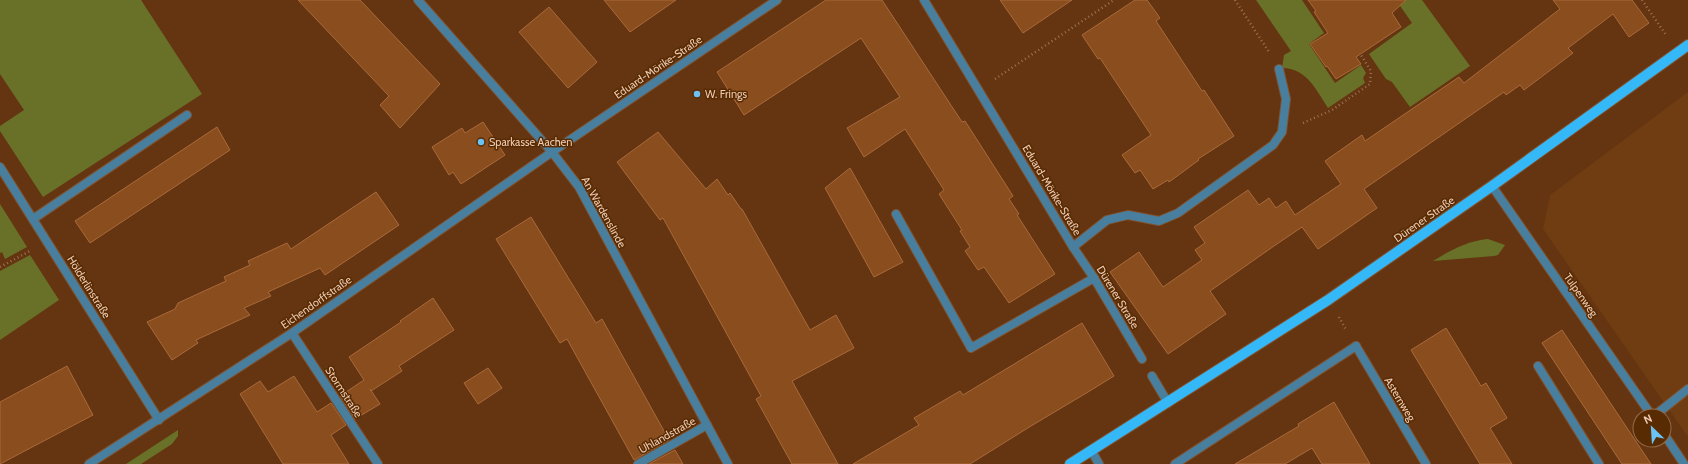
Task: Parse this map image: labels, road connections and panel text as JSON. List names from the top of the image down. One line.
{"streets":{"main road":["Dürener Straße"],"street":["Eduard-Mörike-Straße","An Wardenslinde","Hölderlinstraße","Tulpenweg","Eichendorffstraße","Stormstraße","Asternweg","Uhlandstraße"]},"crossings":[["Eduard-Mörike-Straße","An Wardenslinde"],["Eduard-Mörike-Straße","Dürener Straße"],["Eduard-Mörike-Straße","Eichendorffstraße"],["An Wardenslinde","Eichendorffstraße"],["An Wardenslinde","Uhlandstraße"],["Dürener Straße","Tulpenweg"],["Hölderlinstraße","Eichendorffstraße"],["Eichendorffstraße","Stormstraße"]],"places":["W. Frings","Sparkasse Aachen"],"north":"top left"}
